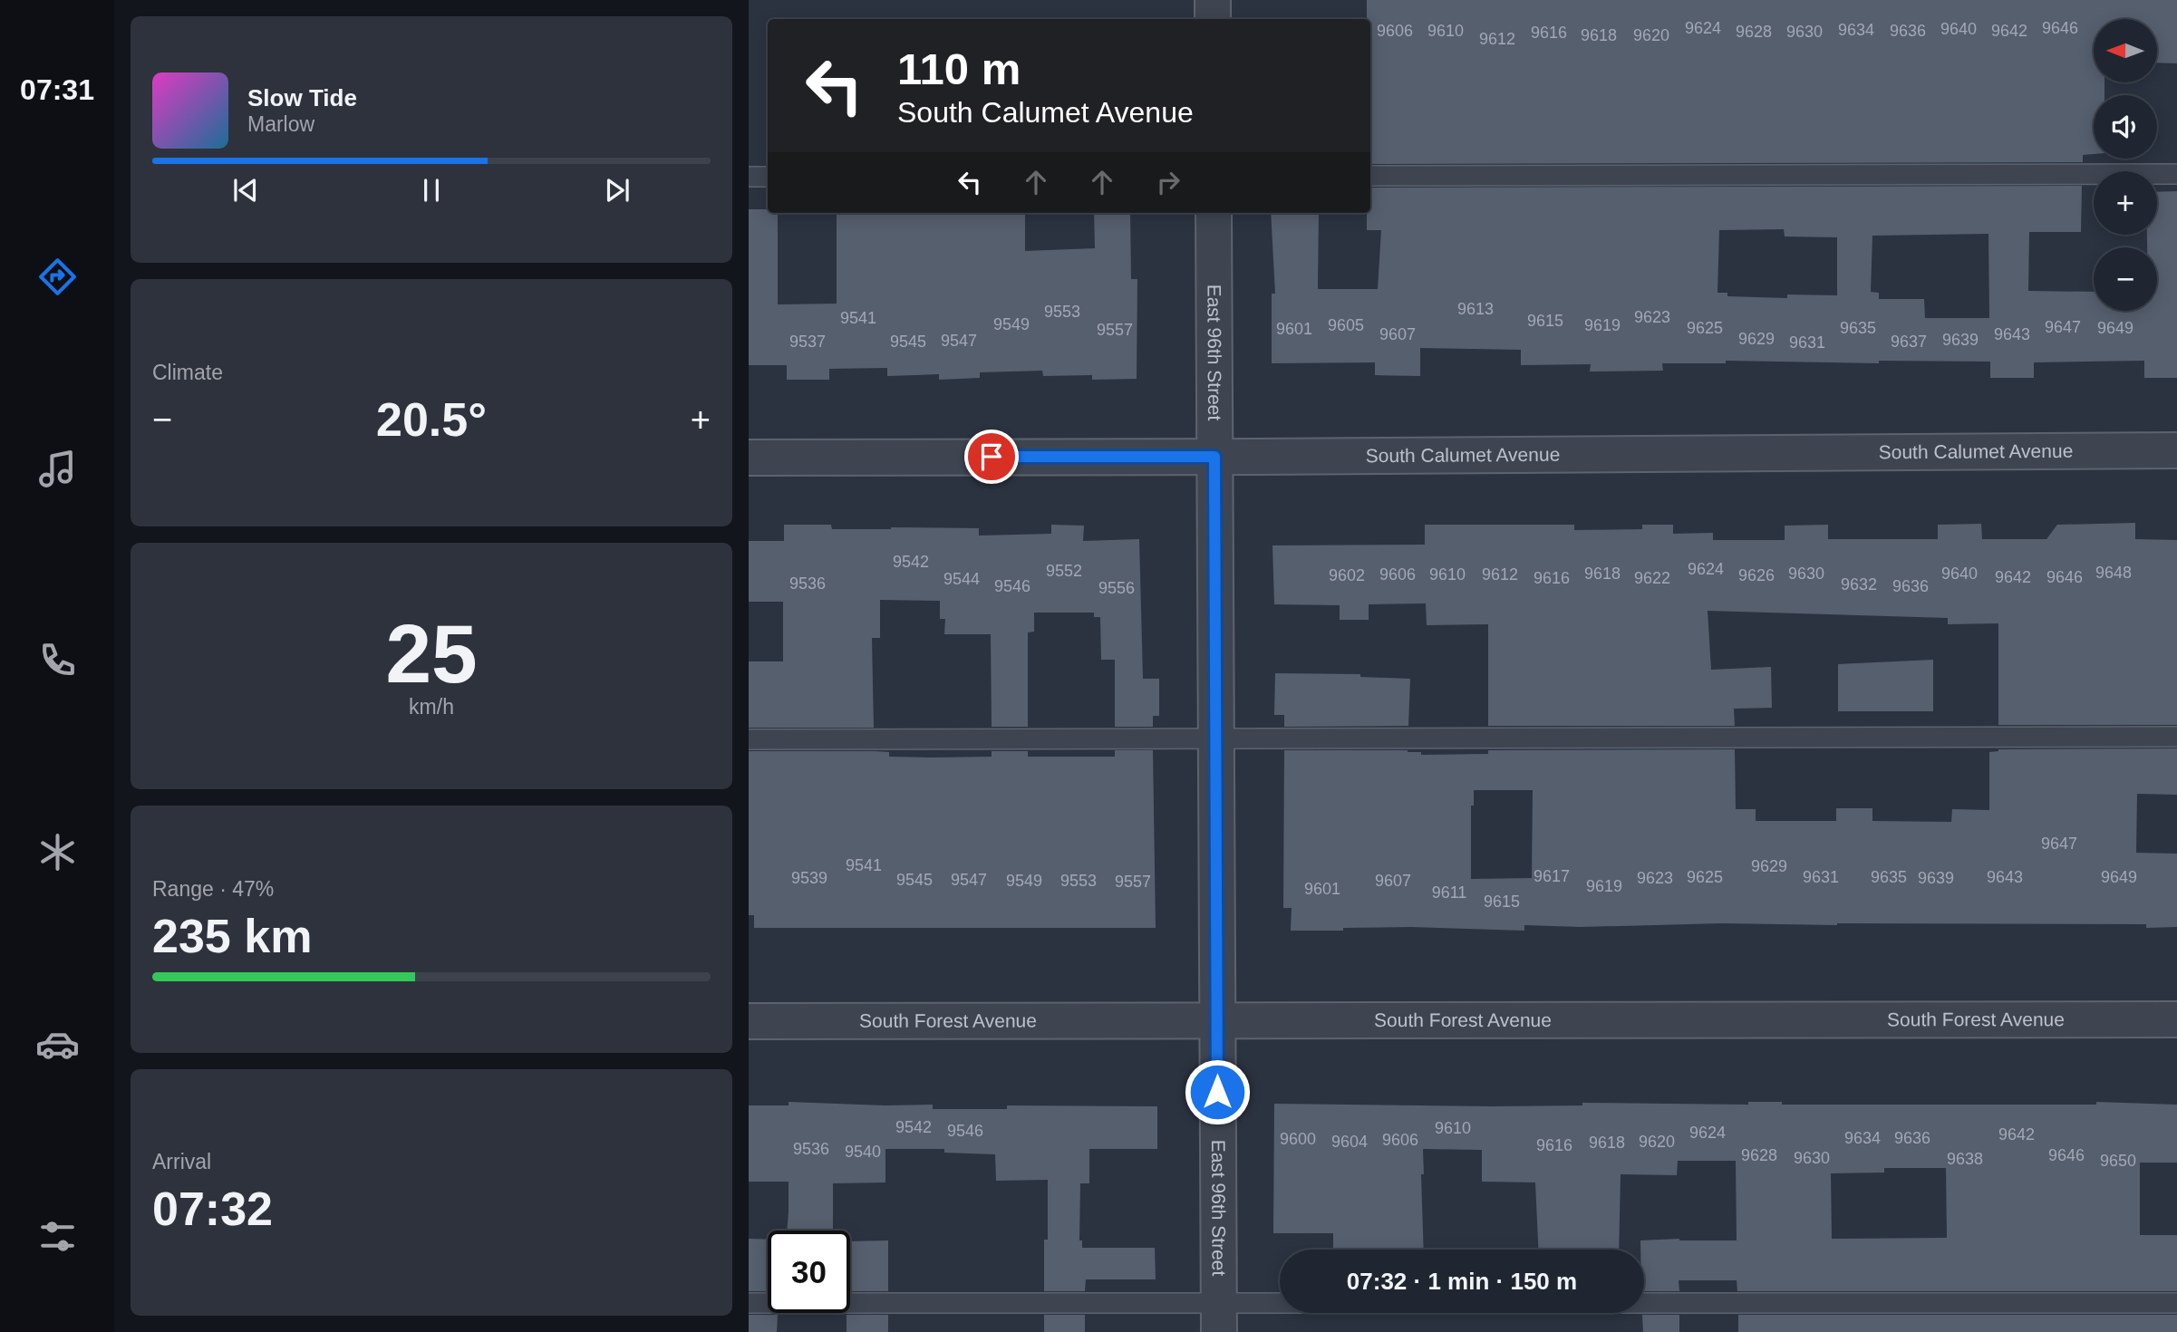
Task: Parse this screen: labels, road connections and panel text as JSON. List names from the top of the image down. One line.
{"streets":{"street":["East 96th Street","South Calumet Avenue","South Forest Avenue"]},"crossings":[["East 96th Street","South Calumet Avenue"],["East 96th Street","South Forest Avenue"]],"house_numbers":["9624","9646","9640","9634","9606","9610","9636","9642","9628","9630","9616","9618","9620","9612","9613","9553","9623","9541","9615","9549","9605","9619","9647","9625","9635","9649","9601","9557","9607","9643","9629","9639","9547","9537","9545","9637","9631","9542","9624","9552","9648","9618","9630","9640","9606","9610","9612","9602","9626","9642","9646","9616","9622","9544","9536","9632","9546","9636","9556","9647","9541","9629","9617","9625","9631","9635","9643","9649","9539","9623","9639","9545","9547","9549","9553","9607","9557","9619","9601","9611","9615","9542","9610","9546","9624","9642","9634","9636","9600","9606","9604","9620","9618","9616","9536","9540","9628","9646","9630","9638","9650"],"north":"left","page":{"tabs":"07:31","map_buttons":["+","−"],"turn":["110 m","South Calumet Avenue"],"song":["Slow Tide","Marlow"],"tile":["Climate",["25","km/h"],["Range · 47%","235 km"],["Arrival","07:32"]],"heat":["−","20.5°","+"],"limit":"30","trip":"07:32 · 1 min · 150 m"}}
